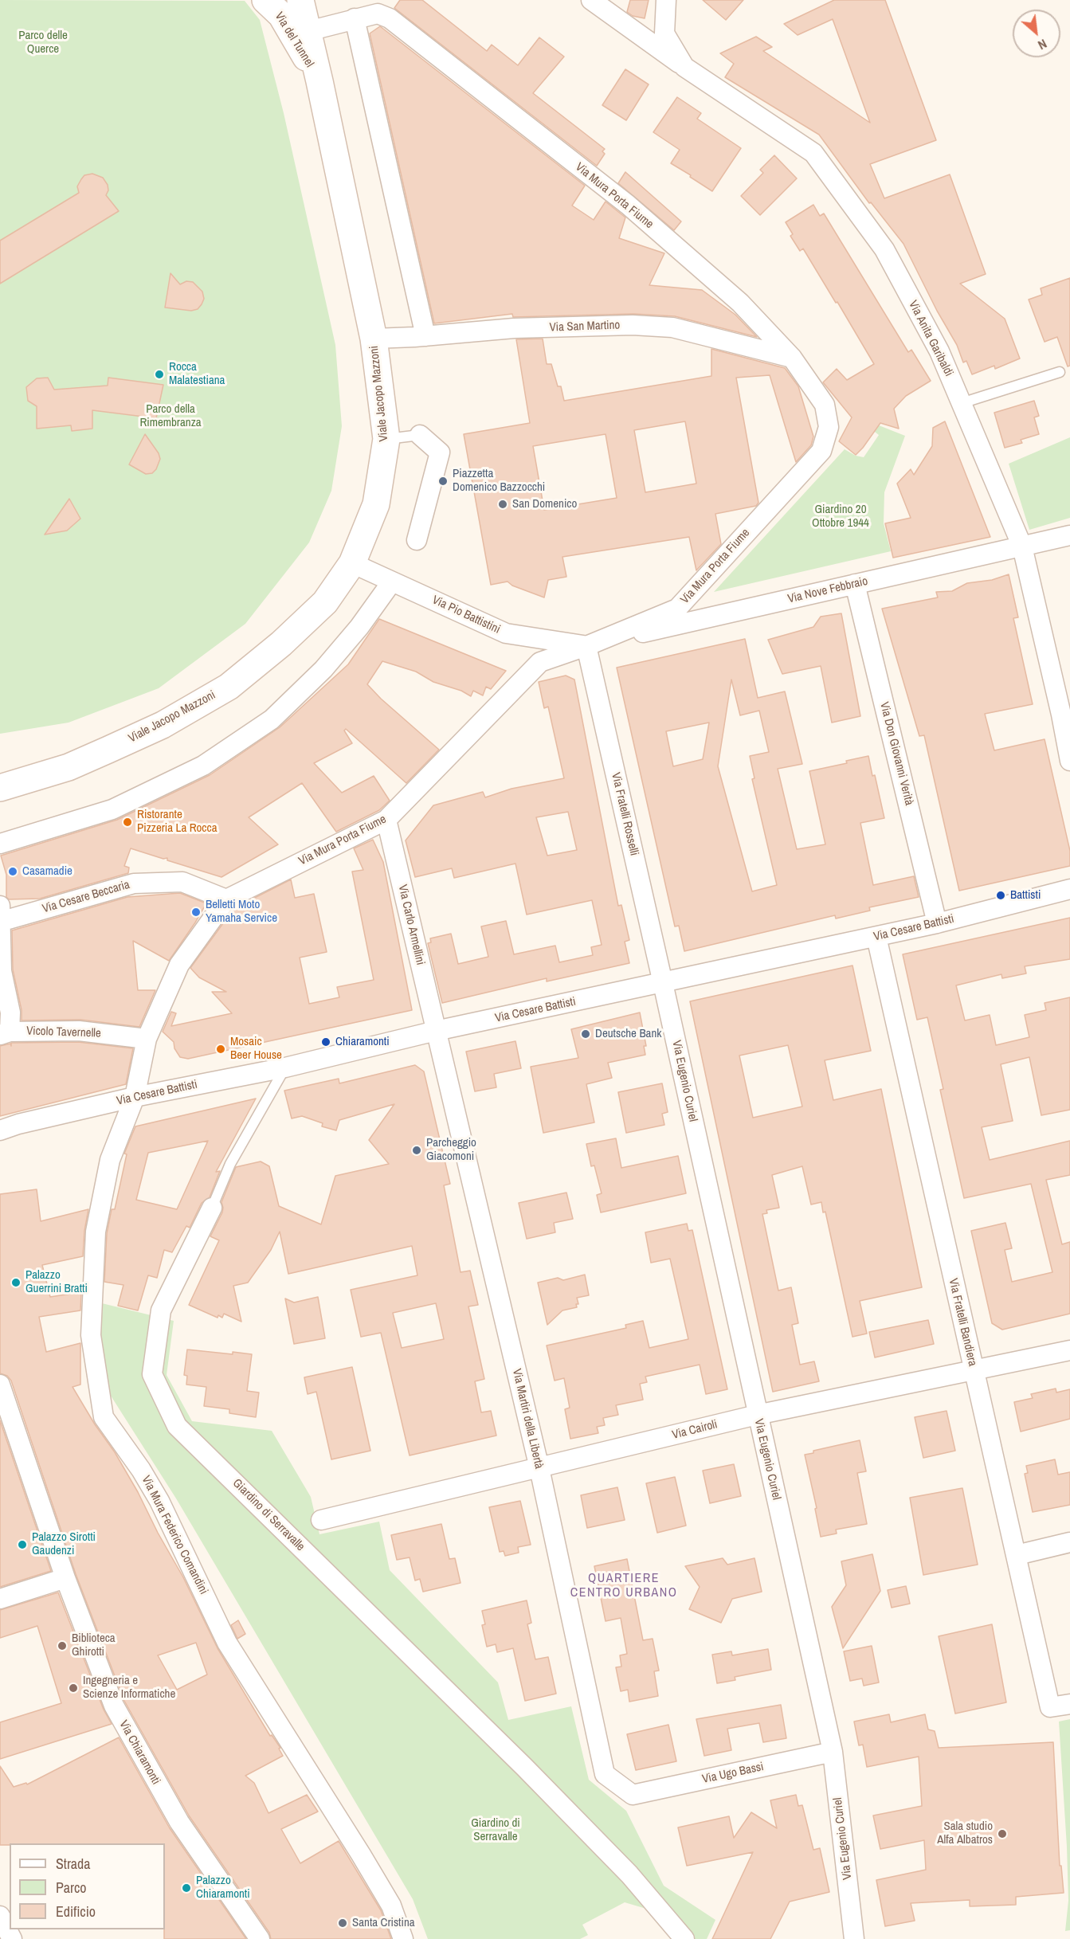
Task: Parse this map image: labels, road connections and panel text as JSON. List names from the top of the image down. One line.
{"streets":{"street":["Via del Tunnel","Via Mura Porta Fiume","Via San Martino","Via Anita Garibaldi","Viale Jacopo Mazzoni","Via Nove Febbraio","Via Pio Battistini","Via Don Giovanni Verità","Via Fratelli Rosselli","Via Cesare Beccaria","Via Carlo Armellini","Via Cesare Battisti","Vicolo Tavernelle","Via Eugenio Curiel","Via Fratelli Bandiera","Via Martiri della Libertà","Via Cairoli","Giardino di Serravalle","Via Mura Federico Comandini","Via Chiaramonti","Via Ugo Bassi"]},"crossings":[["Via del Tunnel","Viale Jacopo Mazzoni"],["Via Mura Porta Fiume","Via San Martino"],["Via Mura Porta Fiume","Viale Jacopo Mazzoni"],["Via Mura Porta Fiume","Via Nove Febbraio"],["Via Mura Porta Fiume","Via Pio Battistini"],["Via Mura Porta Fiume","Via Fratelli Rosselli"],["Via Mura Porta Fiume","Via Cesare Beccaria"],["Via Mura Porta Fiume","Via Carlo Armellini"],["Via Mura Porta Fiume","Via Cesare Battisti"],["Via Mura Porta Fiume","Vicolo Tavernelle"],["Via Mura Porta Fiume","Via Mura Federico Comandini"],["Via San Martino","Viale Jacopo Mazzoni"],["Via Anita Garibaldi","Via Nove Febbraio"],["Viale Jacopo Mazzoni","Via Pio Battistini"],["Via Nove Febbraio","Via Pio Battistini"],["Via Nove Febbraio","Via Don Giovanni Verità"],["Via Nove Febbraio","Via Fratelli Rosselli"],["Via Pio Battistini","Via Fratelli Rosselli"],["Via Don Giovanni Verità","Via Cesare Battisti"],["Via Fratelli Rosselli","Via Cesare Battisti"],["Via Fratelli Rosselli","Via Eugenio Curiel"],["Via Carlo Armellini","Via Cesare Battisti"],["Via Carlo Armellini","Via Martiri della Libertà"],["Via Cesare Battisti","Via Eugenio Curiel"],["Via Cesare Battisti","Via Fratelli Bandiera"],["Via Cesare Battisti","Via Martiri della Libertà"],["Via Cesare Battisti","Via Mura Federico Comandini"],["Via Eugenio Curiel","Via Cairoli"],["Via Eugenio Curiel","Via Ugo Bassi"],["Via Fratelli Bandiera","Via Cairoli"],["Via Martiri della Libertà","Via Cairoli"],["Via Martiri della Libertà","Via Ugo Bassi"]],"districts":["QUARTIERE CENTRO URBANO"],"parks":["Parco delle Querce","Parco della Rimembranza","Giardino 20 Ottobre 1944","Giardino di Serravalle"],"places":["Rocca Malatestiana","Piazzetta Domenico Bazzocchi","San Domenico","Ristorante Pizzeria La Rocca","Casamadie","Battisti","Belletti Moto Yamaha Service","Deutsche Bank","Chiaramonti","Mosaic Beer House","Parcheggio Giacomoni","Palazzo Guerrini Bratti","Palazzo Sirotti Gaudenzi","Biblioteca Ghirotti","Ingegneria e Scienze Informatiche","Sala studio Alfa Albatros","Palazzo Chiaramonti","Santa Cristina"],"legend":["Strada","Parco","Edificio"],"north":"bottom right"}
